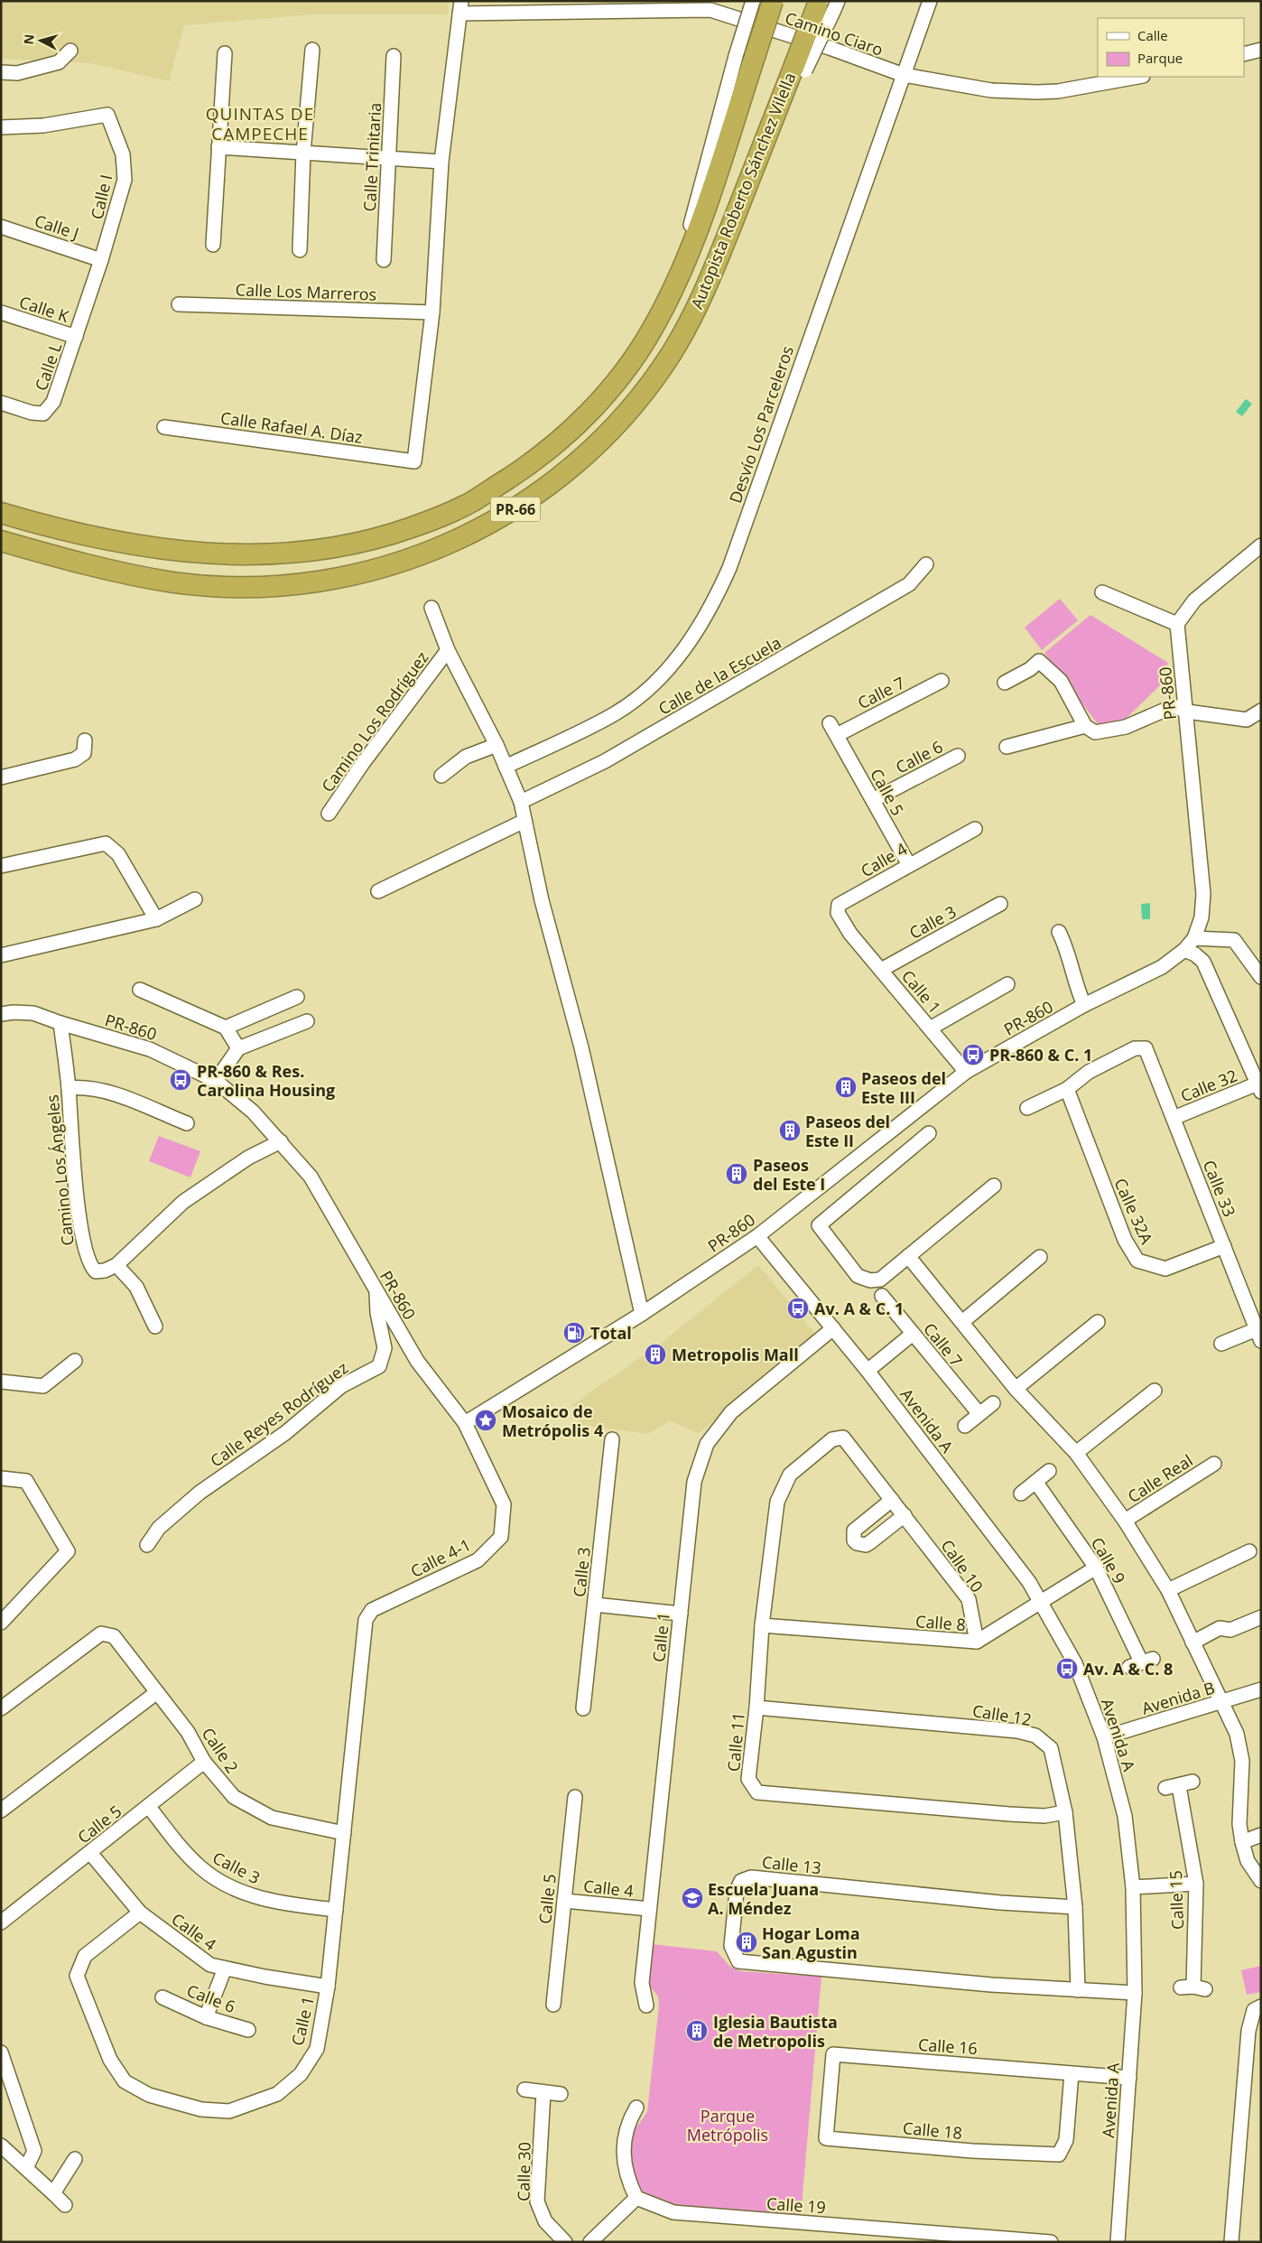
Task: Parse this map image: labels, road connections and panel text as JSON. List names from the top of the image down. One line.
{"streets":{"highway":["Autopista Roberto Sánchez Vilella","PR-66"],"street":["Camino Ciaro","Calle Trinitaria","Calle I","Calle J","Calle Los Marreros","Calle K","Calle L","Desvío Los Parceleros","Calle Rafael A. Díaz","Calle de la Escuela","Calle 7","PR-860","Camino Los Rodríguez","Calle 6","Calle 5","Calle 4","Calle 3","Calle 1","Calle 32","Camino Los Ángeles","Calle 33","Calle 32A","Calle Reyes Rodríguez","Avenida A","Calle Real","Calle 4-1","Calle 9","Calle 10","Calle 8","Avenida B","Calle 12","Calle 11","Calle 2","Calle 13","Calle 15","Calle 16","Calle 18","Calle 30","Calle 19"]},"crossings":[["Camino Ciaro","Desvío Los Parceleros"],["Calle I","Calle J"],["Calle I","Calle K"],["Calle I","Calle L"],["Calle Los Marreros","Calle Rafael A. Díaz"],["Calle K","Calle L"],["Calle 7","Calle 5"],["PR-860","Calle 1"],["PR-860","Camino Los Ángeles"],["PR-860","Calle Reyes Rodríguez"],["PR-860","Avenida A"],["PR-860","Calle 4-1"],["Calle 6","Calle 5"],["Calle 5","Calle 4"],["Calle 5","Calle 3"],["Calle 5","Calle 2"],["Calle 4","Calle 1"],["Calle 3","Calle 1"],["Calle 1","Avenida A"],["Calle 1","Calle 4-1"],["Calle 1","Calle 2"],["Calle 32","Calle 33"],["Calle 33","Calle 32A"],["Avenida A","Calle 8"],["Avenida A","Avenida B"],["Avenida A","Calle 13"],["Calle 9","Calle 8"],["Calle 10","Calle 8"],["Calle 10","Calle 11"],["Calle 8","Calle 11"],["Calle 12","Calle 11"],["Calle 12","Calle 13"],["Calle 16","Calle 18"]],"districts":["QUINTAS DE CAMPECHE"],"parks":["Parque Metrópolis"],"places":{"bus stop":["PR-860 & C. 1","PR-860 & Res. Carolina Housing","Av. A & C. 1","Av. A & C. 8"],"building":["Paseos del Este III","Paseos del Este II","Paseos del Este I","Metropolis Mall","Hogar Loma San Agustin","Iglesia Bautista de Metropolis"],"fuel station":["Total"],"place":["Mosaico de Metrópolis 4"],"school or university":["Escuela Juana A. Méndez"]},"legend":["Calle","Parque"],"north":"left"}
